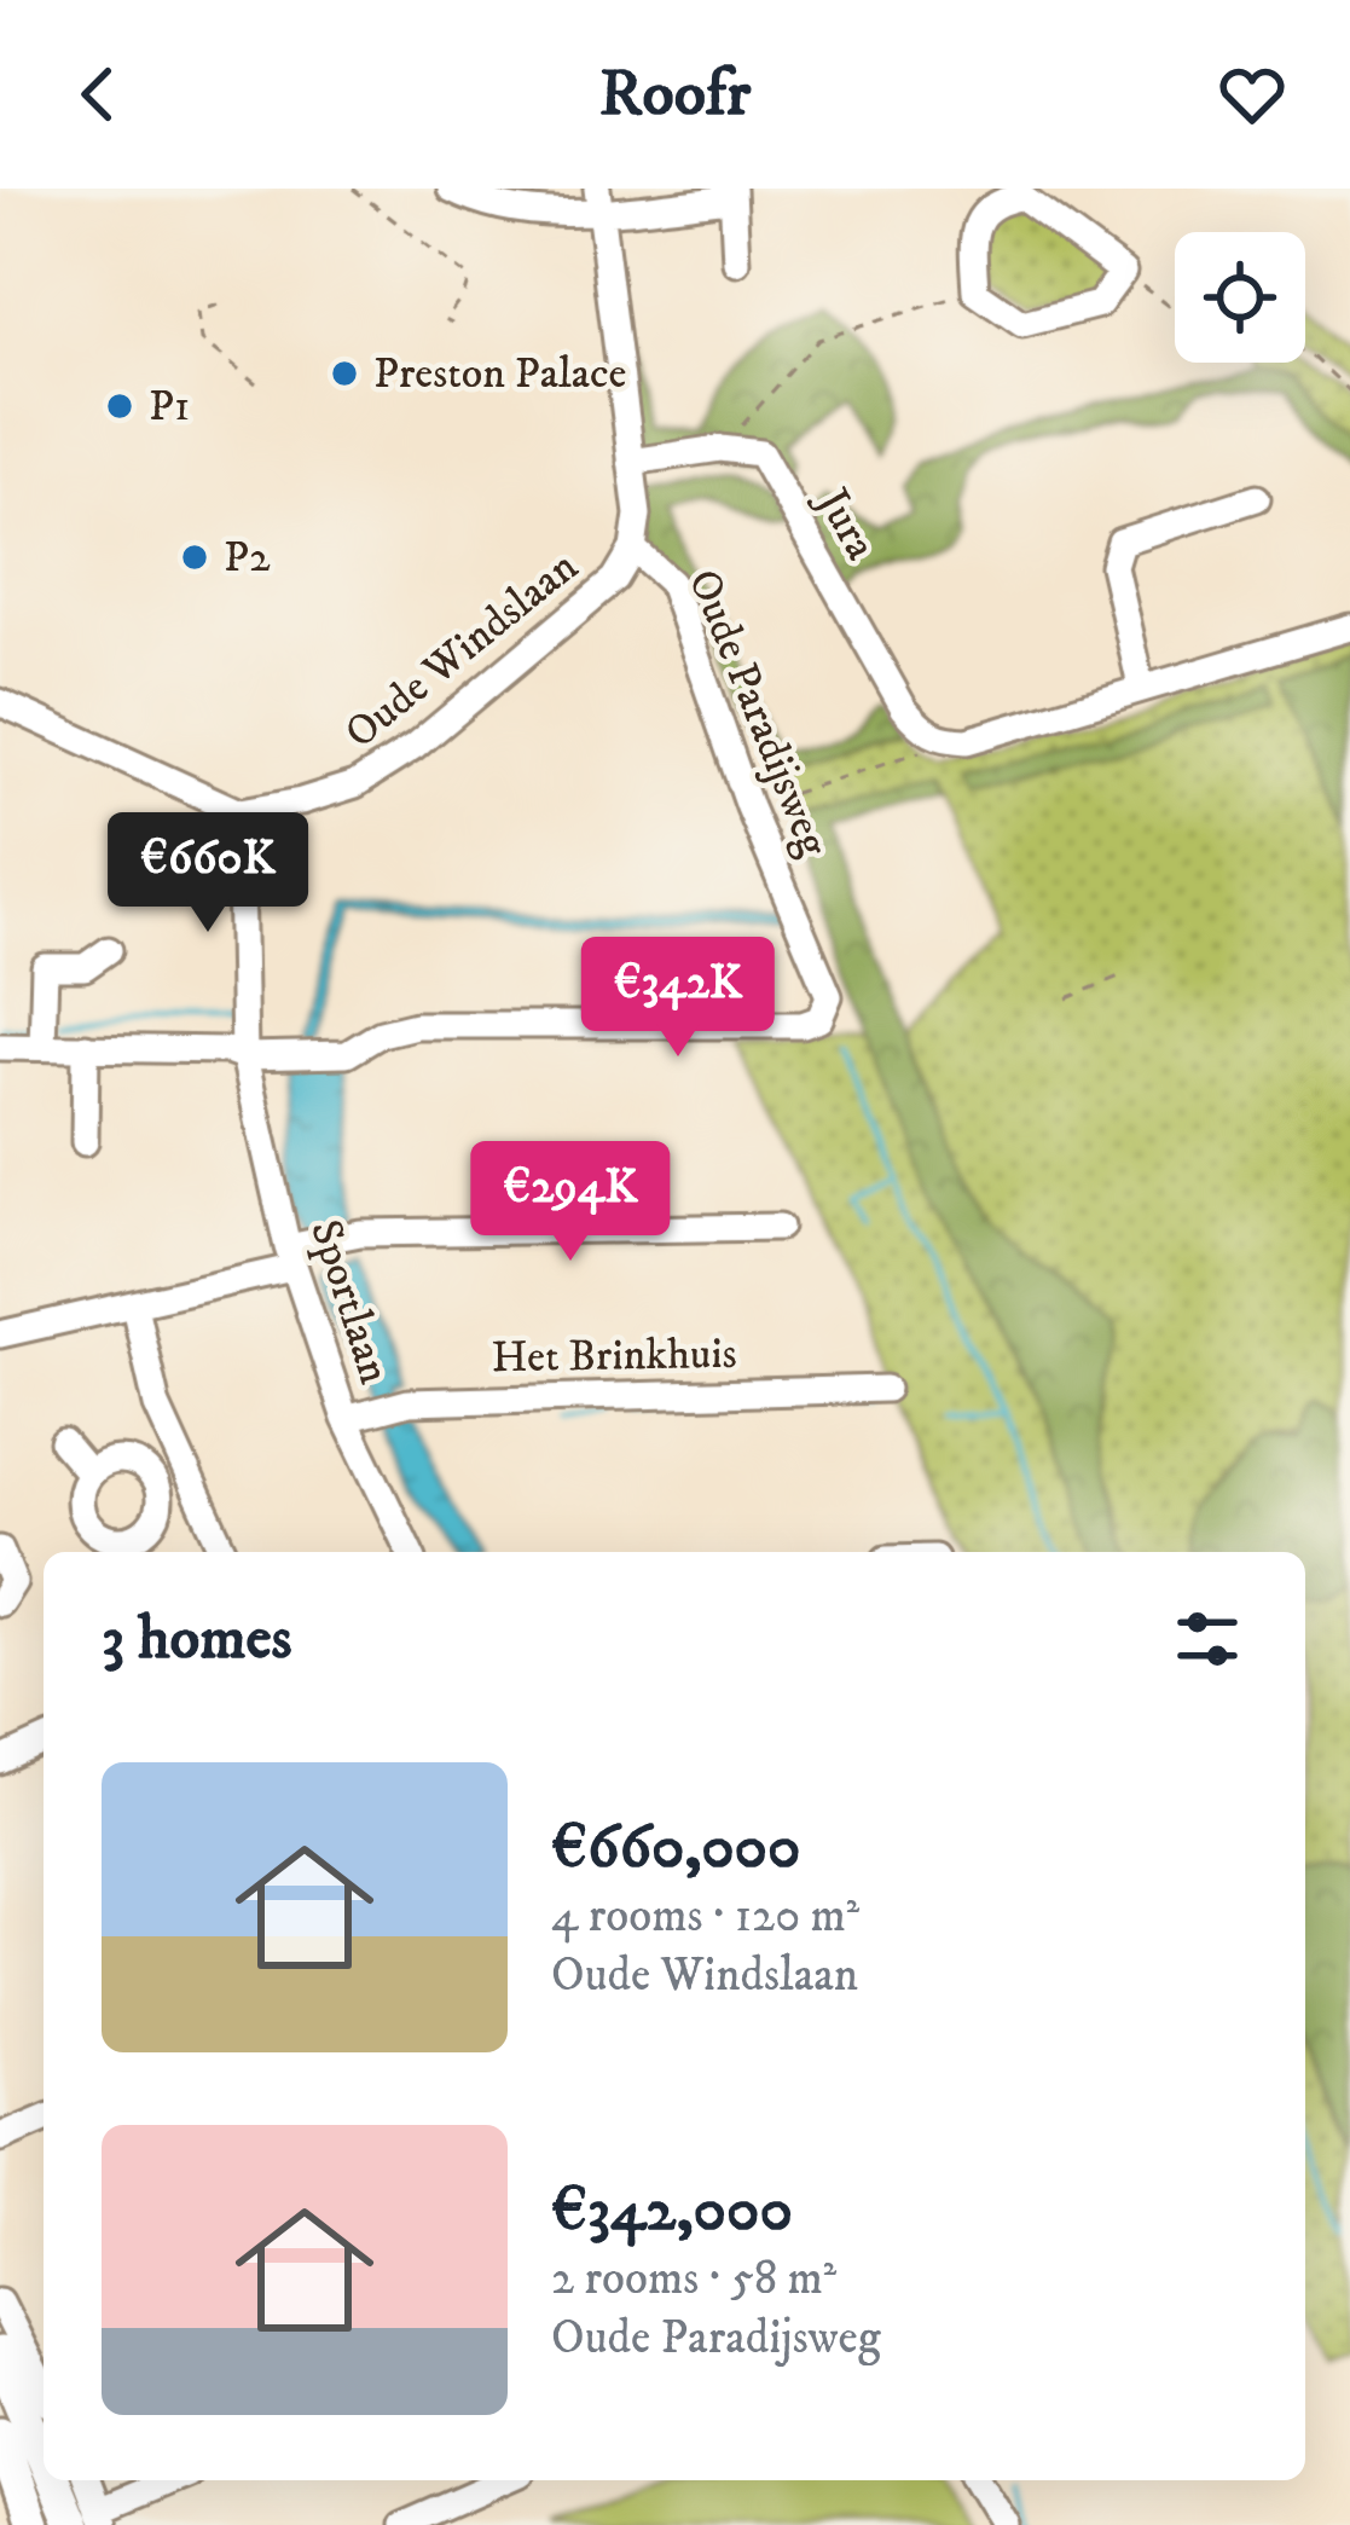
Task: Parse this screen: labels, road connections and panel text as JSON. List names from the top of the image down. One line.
{"streets":{"street":["Jura","Oude Windslaan","Oude Paradijsweg","Sportlaan","Het Brinkhuis"]},"crossings":[["Oude Windslaan","Oude Paradijsweg"],["Oude Paradijsweg","Sportlaan"],["Sportlaan","Het Brinkhuis"]],"places":["Preston Palace","P1","P2"],"page":{"header":"Roofr","price":["€660K","€342K","€294K"],"heading":"3 homes","list":[{"name":"€660,000","note":"4 rooms · 120 m² · Oude Windslaan"},{"name":"€342,000","note":"2 rooms · 58 m² · Oude Paradijsweg"}]}}
